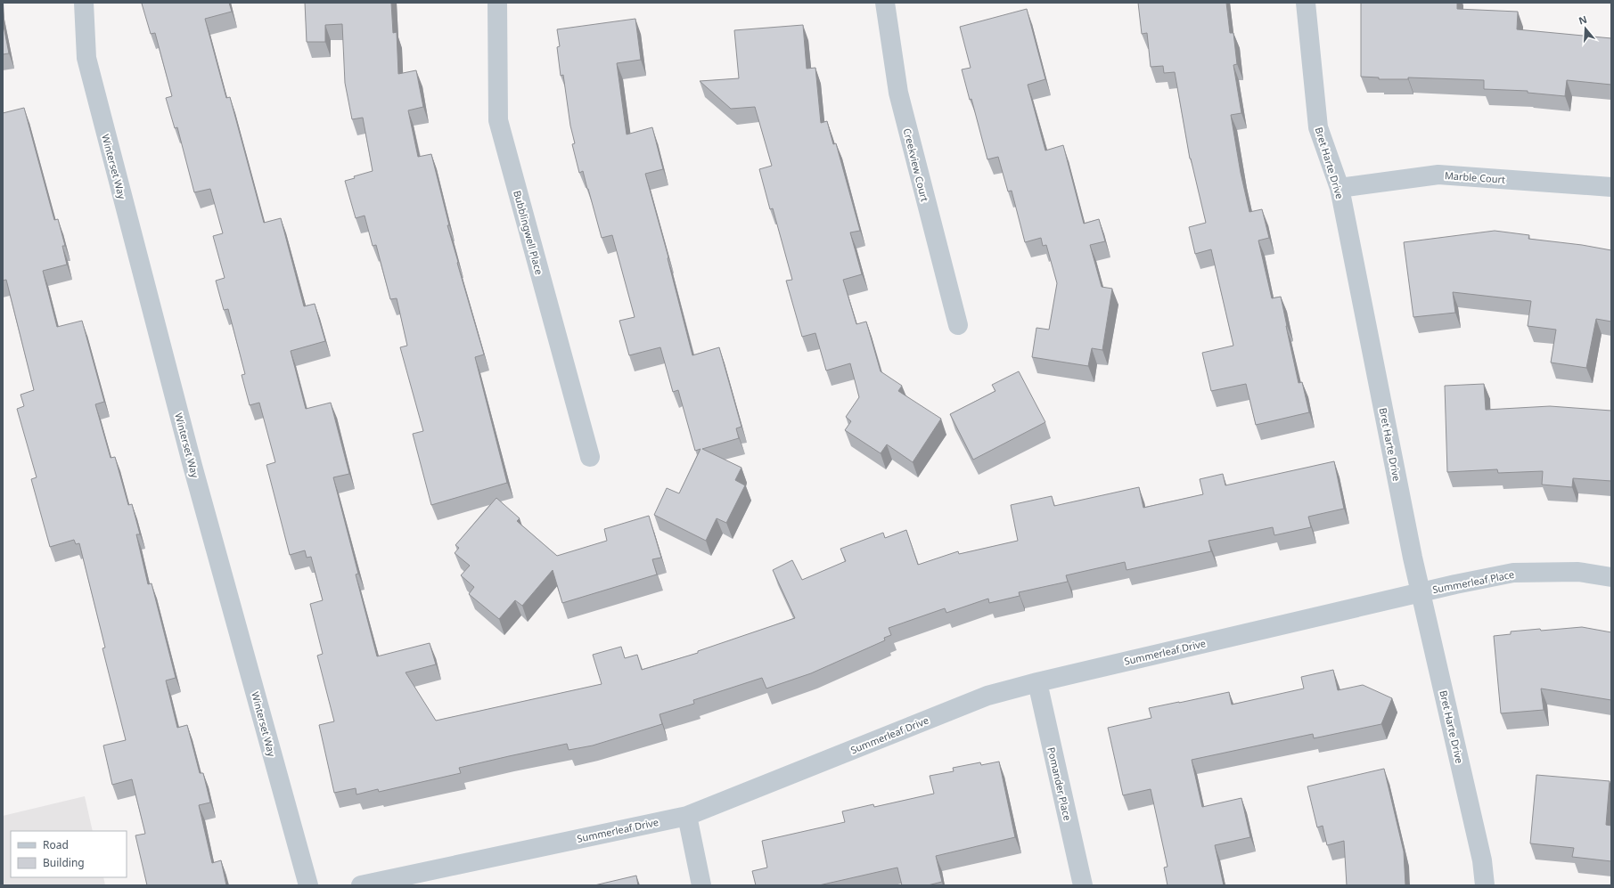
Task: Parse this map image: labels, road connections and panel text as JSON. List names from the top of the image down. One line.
{"streets":{"street":["Bret Harte Drive","Creekview Court","Winterset Way","Marble Court","Bubblingwell Place","Summerleaf Place","Summerleaf Drive","Pomander Place"]},"crossings":[["Bret Harte Drive","Marble Court"],["Bret Harte Drive","Summerleaf Place"],["Bret Harte Drive","Summerleaf Drive"],["Summerleaf Place","Summerleaf Drive"],["Summerleaf Drive","Pomander Place"]],"legend":["Road","Building"],"north":"top"}
